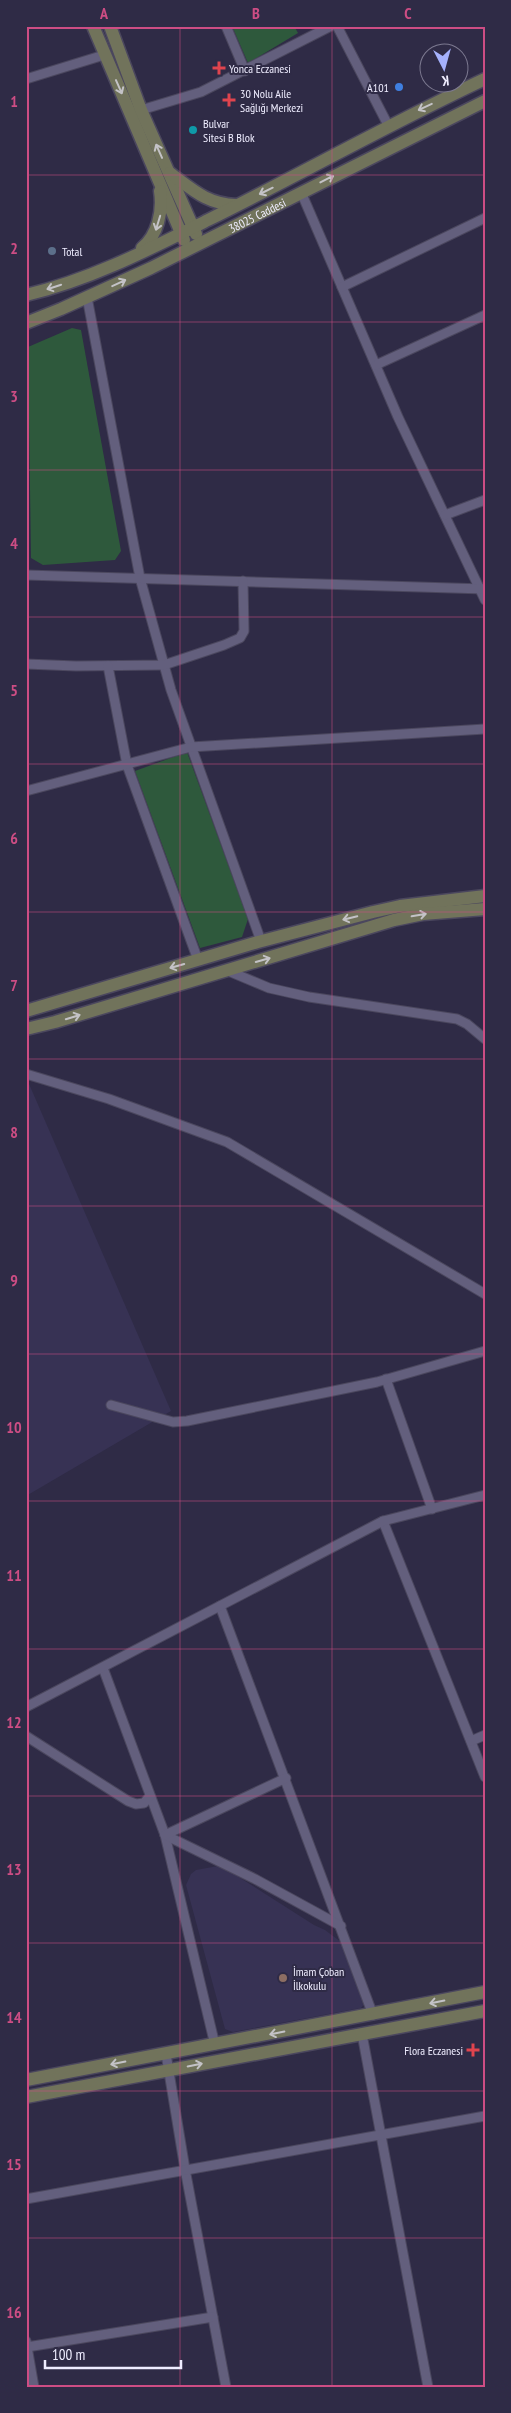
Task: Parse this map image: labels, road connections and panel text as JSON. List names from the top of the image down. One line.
{"streets":{"street":["38025 Caddesi"]},"places":{"health":["Yonca Eczanesi","30 Nolu Aile Sağlığı Merkezi","Flora Eczanesi"],"other":["A101","Bulvar Sitesi B Blok","Total","İmam Çoban İlkokulu"]},"scale_bar":"100 m","north":"bottom","grid":{"columns":["A","B","C"],"rows":["1","2","3","4","5","6","7","8","9","10","11","12","13","14","15","16"]}}
